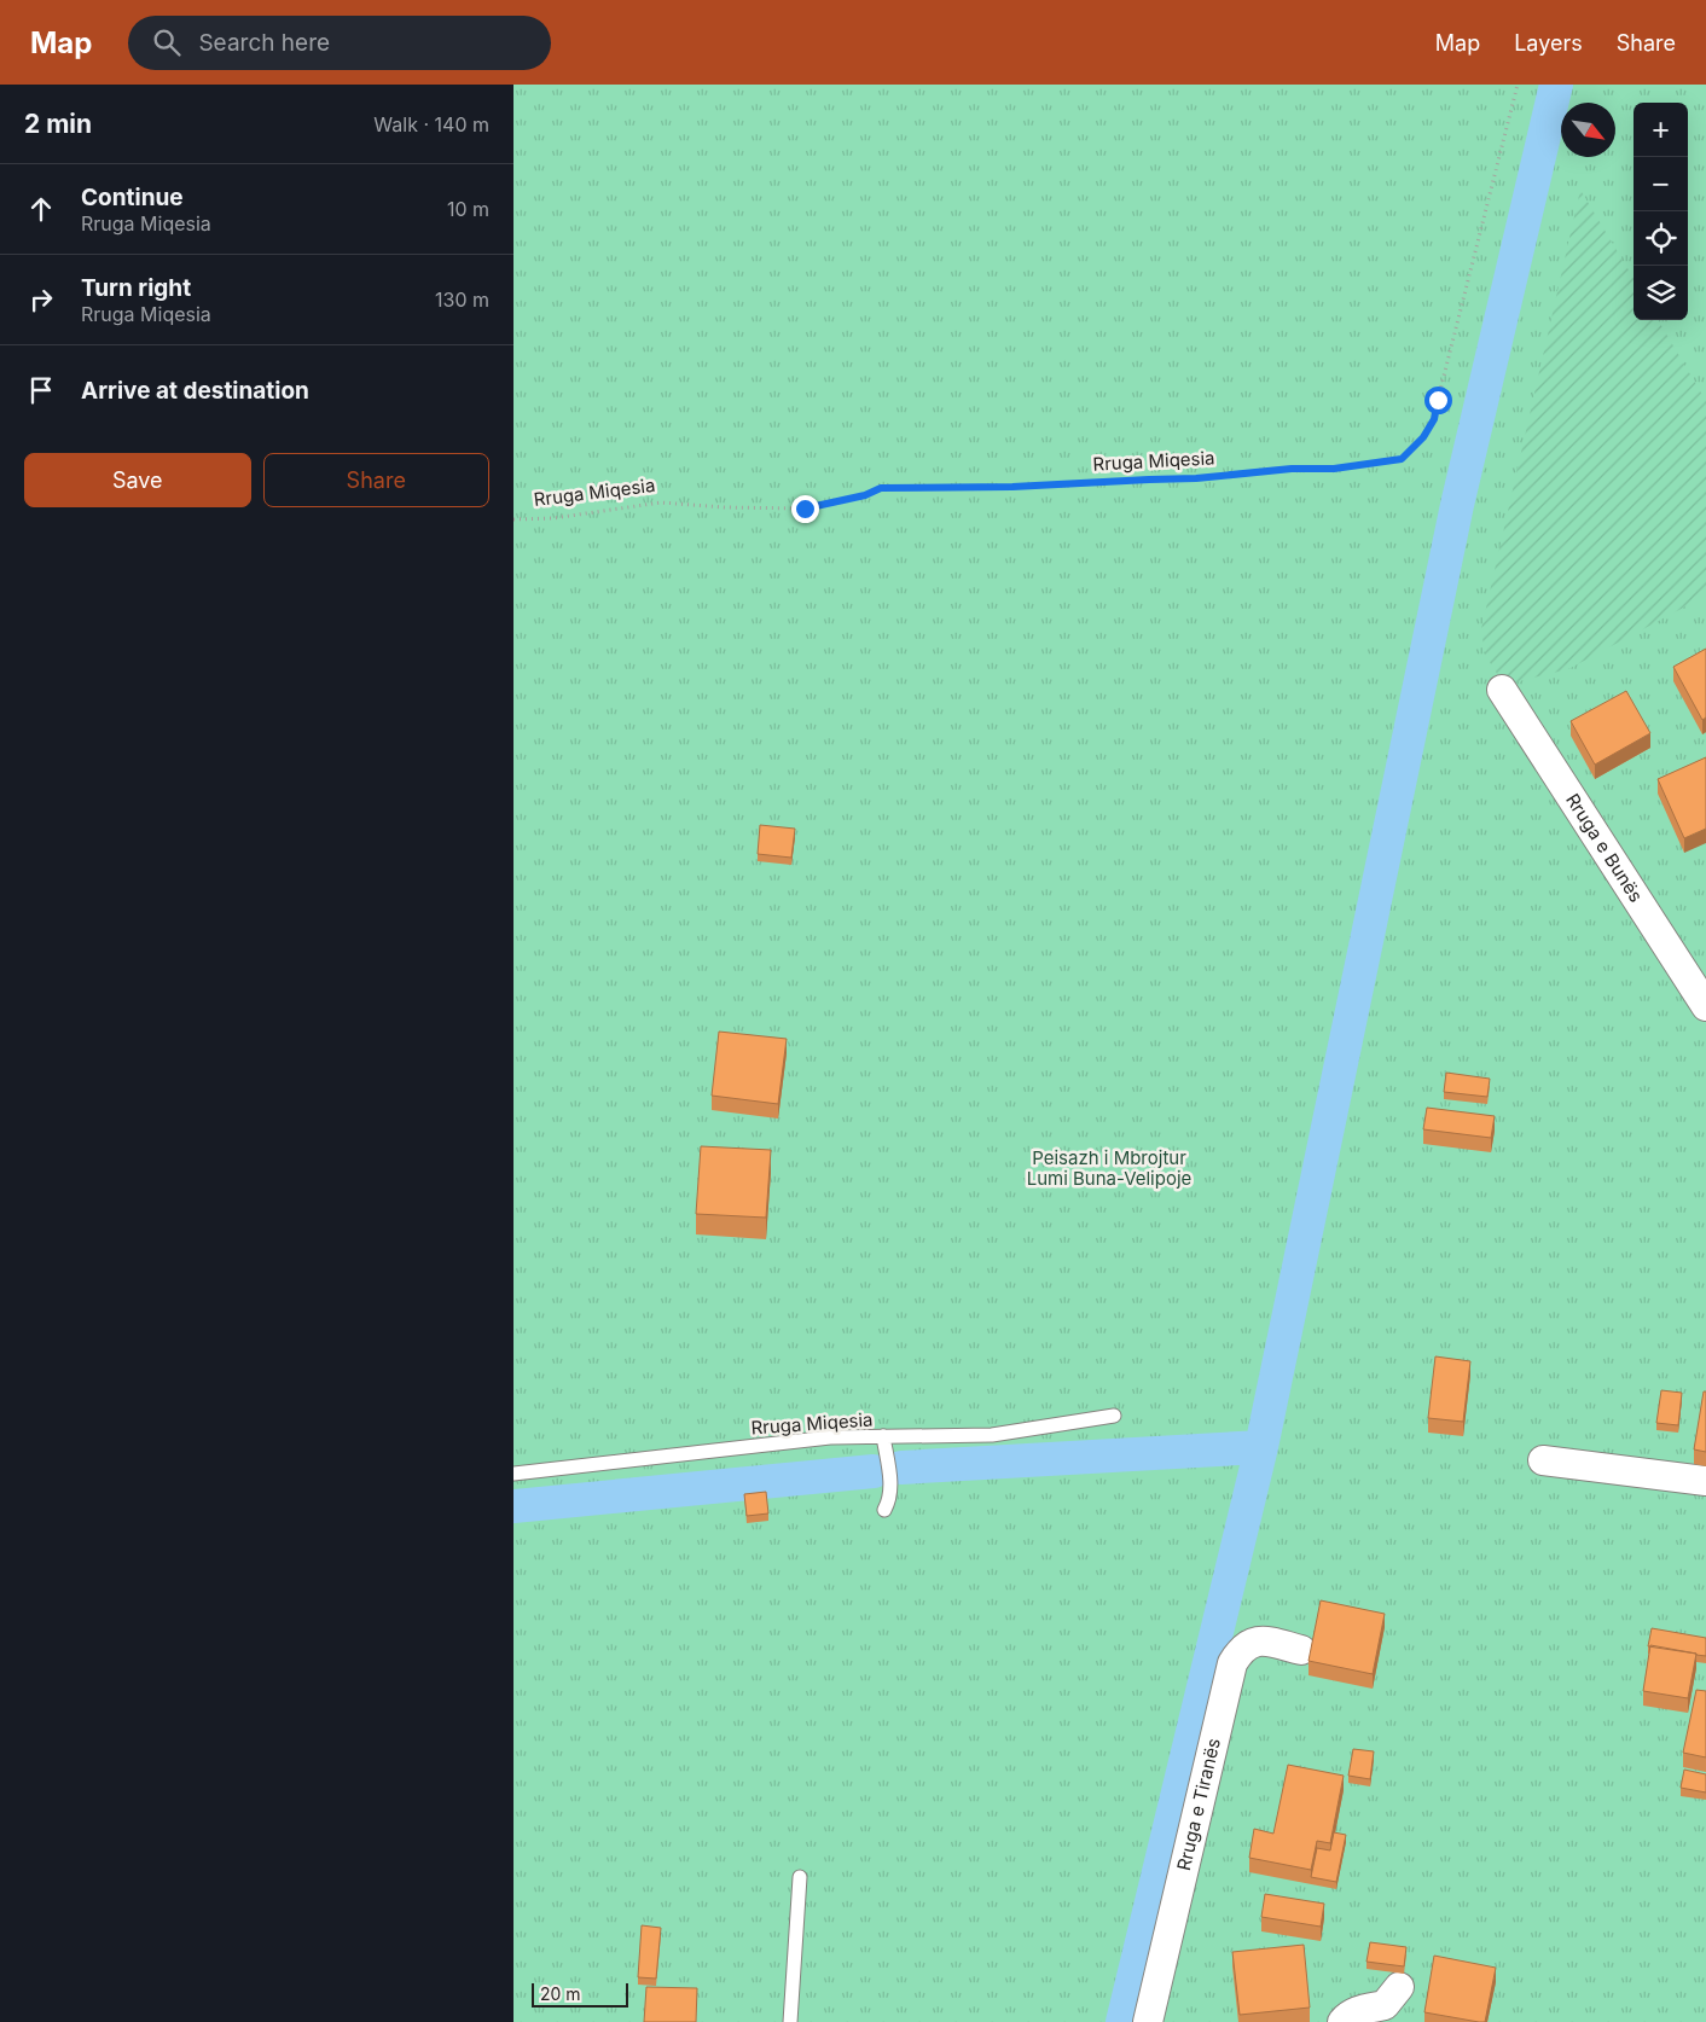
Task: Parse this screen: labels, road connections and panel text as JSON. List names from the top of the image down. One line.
{"streets":{"street":["Rruga e Bunës","Rruga e Tiranës"],"lane":["Rruga Miqesia"]},"parks":["Peisazh i Mbrojtur Lumi Buna-Velipoje"],"scale_bar":"20 m","north":"bottom right","page":{"header":"Map","search":"Search here","nav":["Map","Layers","Share"],"heading":["2 min","Walk · 140 m"],"map_buttons":["+","−"],"list":[["Continue","Rruga Miqesia","10 m"],["Turn right","Rruga Miqesia","130 m"],"Arrive at destination"],"buttons":["Save","Share"],"scale":"20 m"}}
